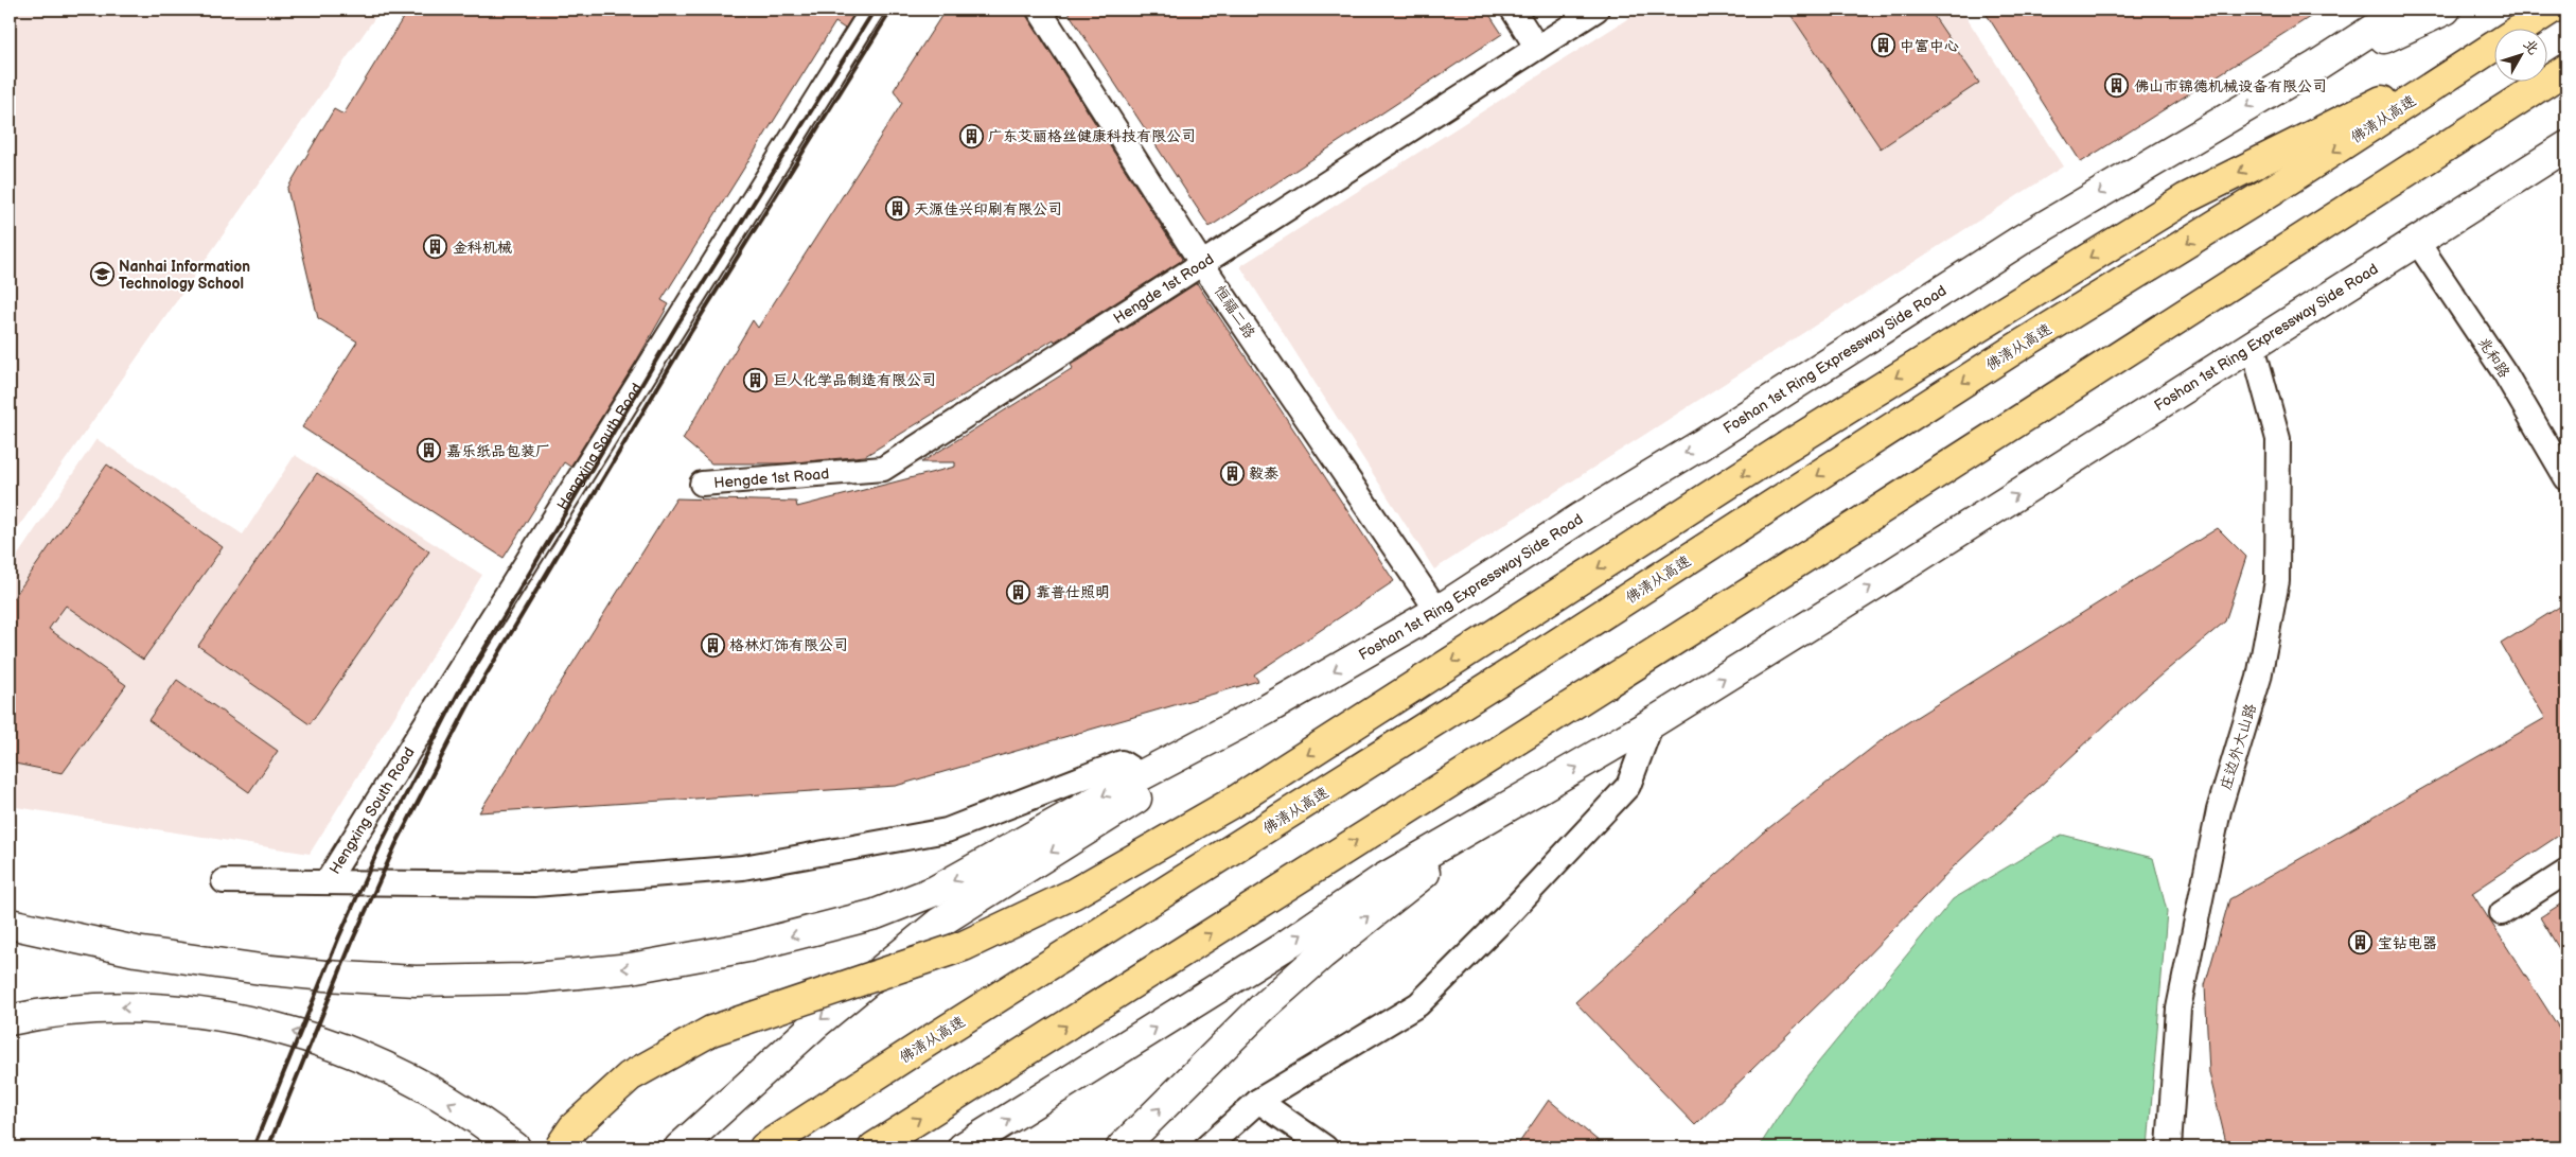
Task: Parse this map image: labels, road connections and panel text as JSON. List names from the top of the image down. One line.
{"streets":{"highway":["佛清从高速"],"main road":["Foshan 1st Ring Expressway Side Road"],"street":["Hengde 1st Road","恒福二路","兆和路","Hengxing South Road","庄边外大山路"]},"crossings":[["Hengde 1st Road","恒福二路"],["恒福二路","Foshan 1st Ring Expressway Side Road"],["Foshan 1st Ring Expressway Side Road","兆和路"],["Foshan 1st Ring Expressway Side Road","庄边外大山路"]],"places":{"building":["中富中心","佛山市锦德机械设备有限公司","广东艾丽格丝健康科技有限公司","天源佳兴印刷有限公司","金科机械","巨人化学品制造有限公司","嘉乐纸品包装厂","毅泰","靠普仕照明","格林灯饰有限公司","宝钻电器"],"school or university":["Nanhai Information Technology School"]},"north":"top right"}
